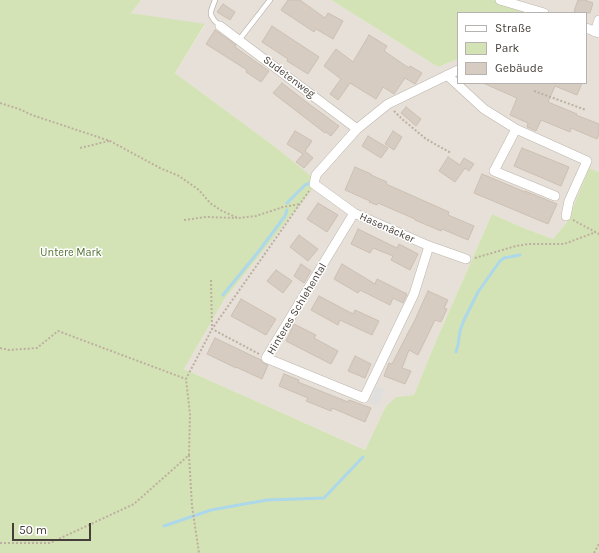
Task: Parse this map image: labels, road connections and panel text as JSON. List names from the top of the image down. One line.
{"streets":{"street":["Sudetenweg","Hasenäcker","Hinteres Schlehental"]},"crossings":[["Hasenäcker","Hinteres Schlehental"]],"parks":["Untere Mark"],"legend":["Straße","Park","Gebäude"],"scale_bar":"50 m"}
